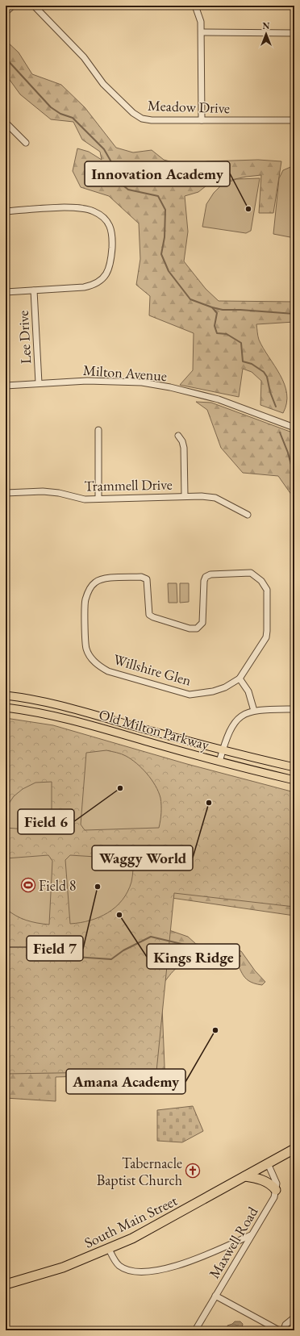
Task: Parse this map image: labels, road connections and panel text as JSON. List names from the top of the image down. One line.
{"streets":{"highway":["South Main Street"],"main road":["Old Milton Parkway"],"street":["Meadow Drive","Lee Drive","Milton Avenue","Trammell Drive","Willshire Glen","Maxwell Road"]},"crossings":[["Lee Drive","Milton Avenue"]],"places":{"other":["Innovation Academy","Field 6","Waggy World","Field 7","Kings Ridge","Amana Academy"],"sports":["Field 8"],"church":["Tabernacle Baptist Church"]},"north":"top"}
